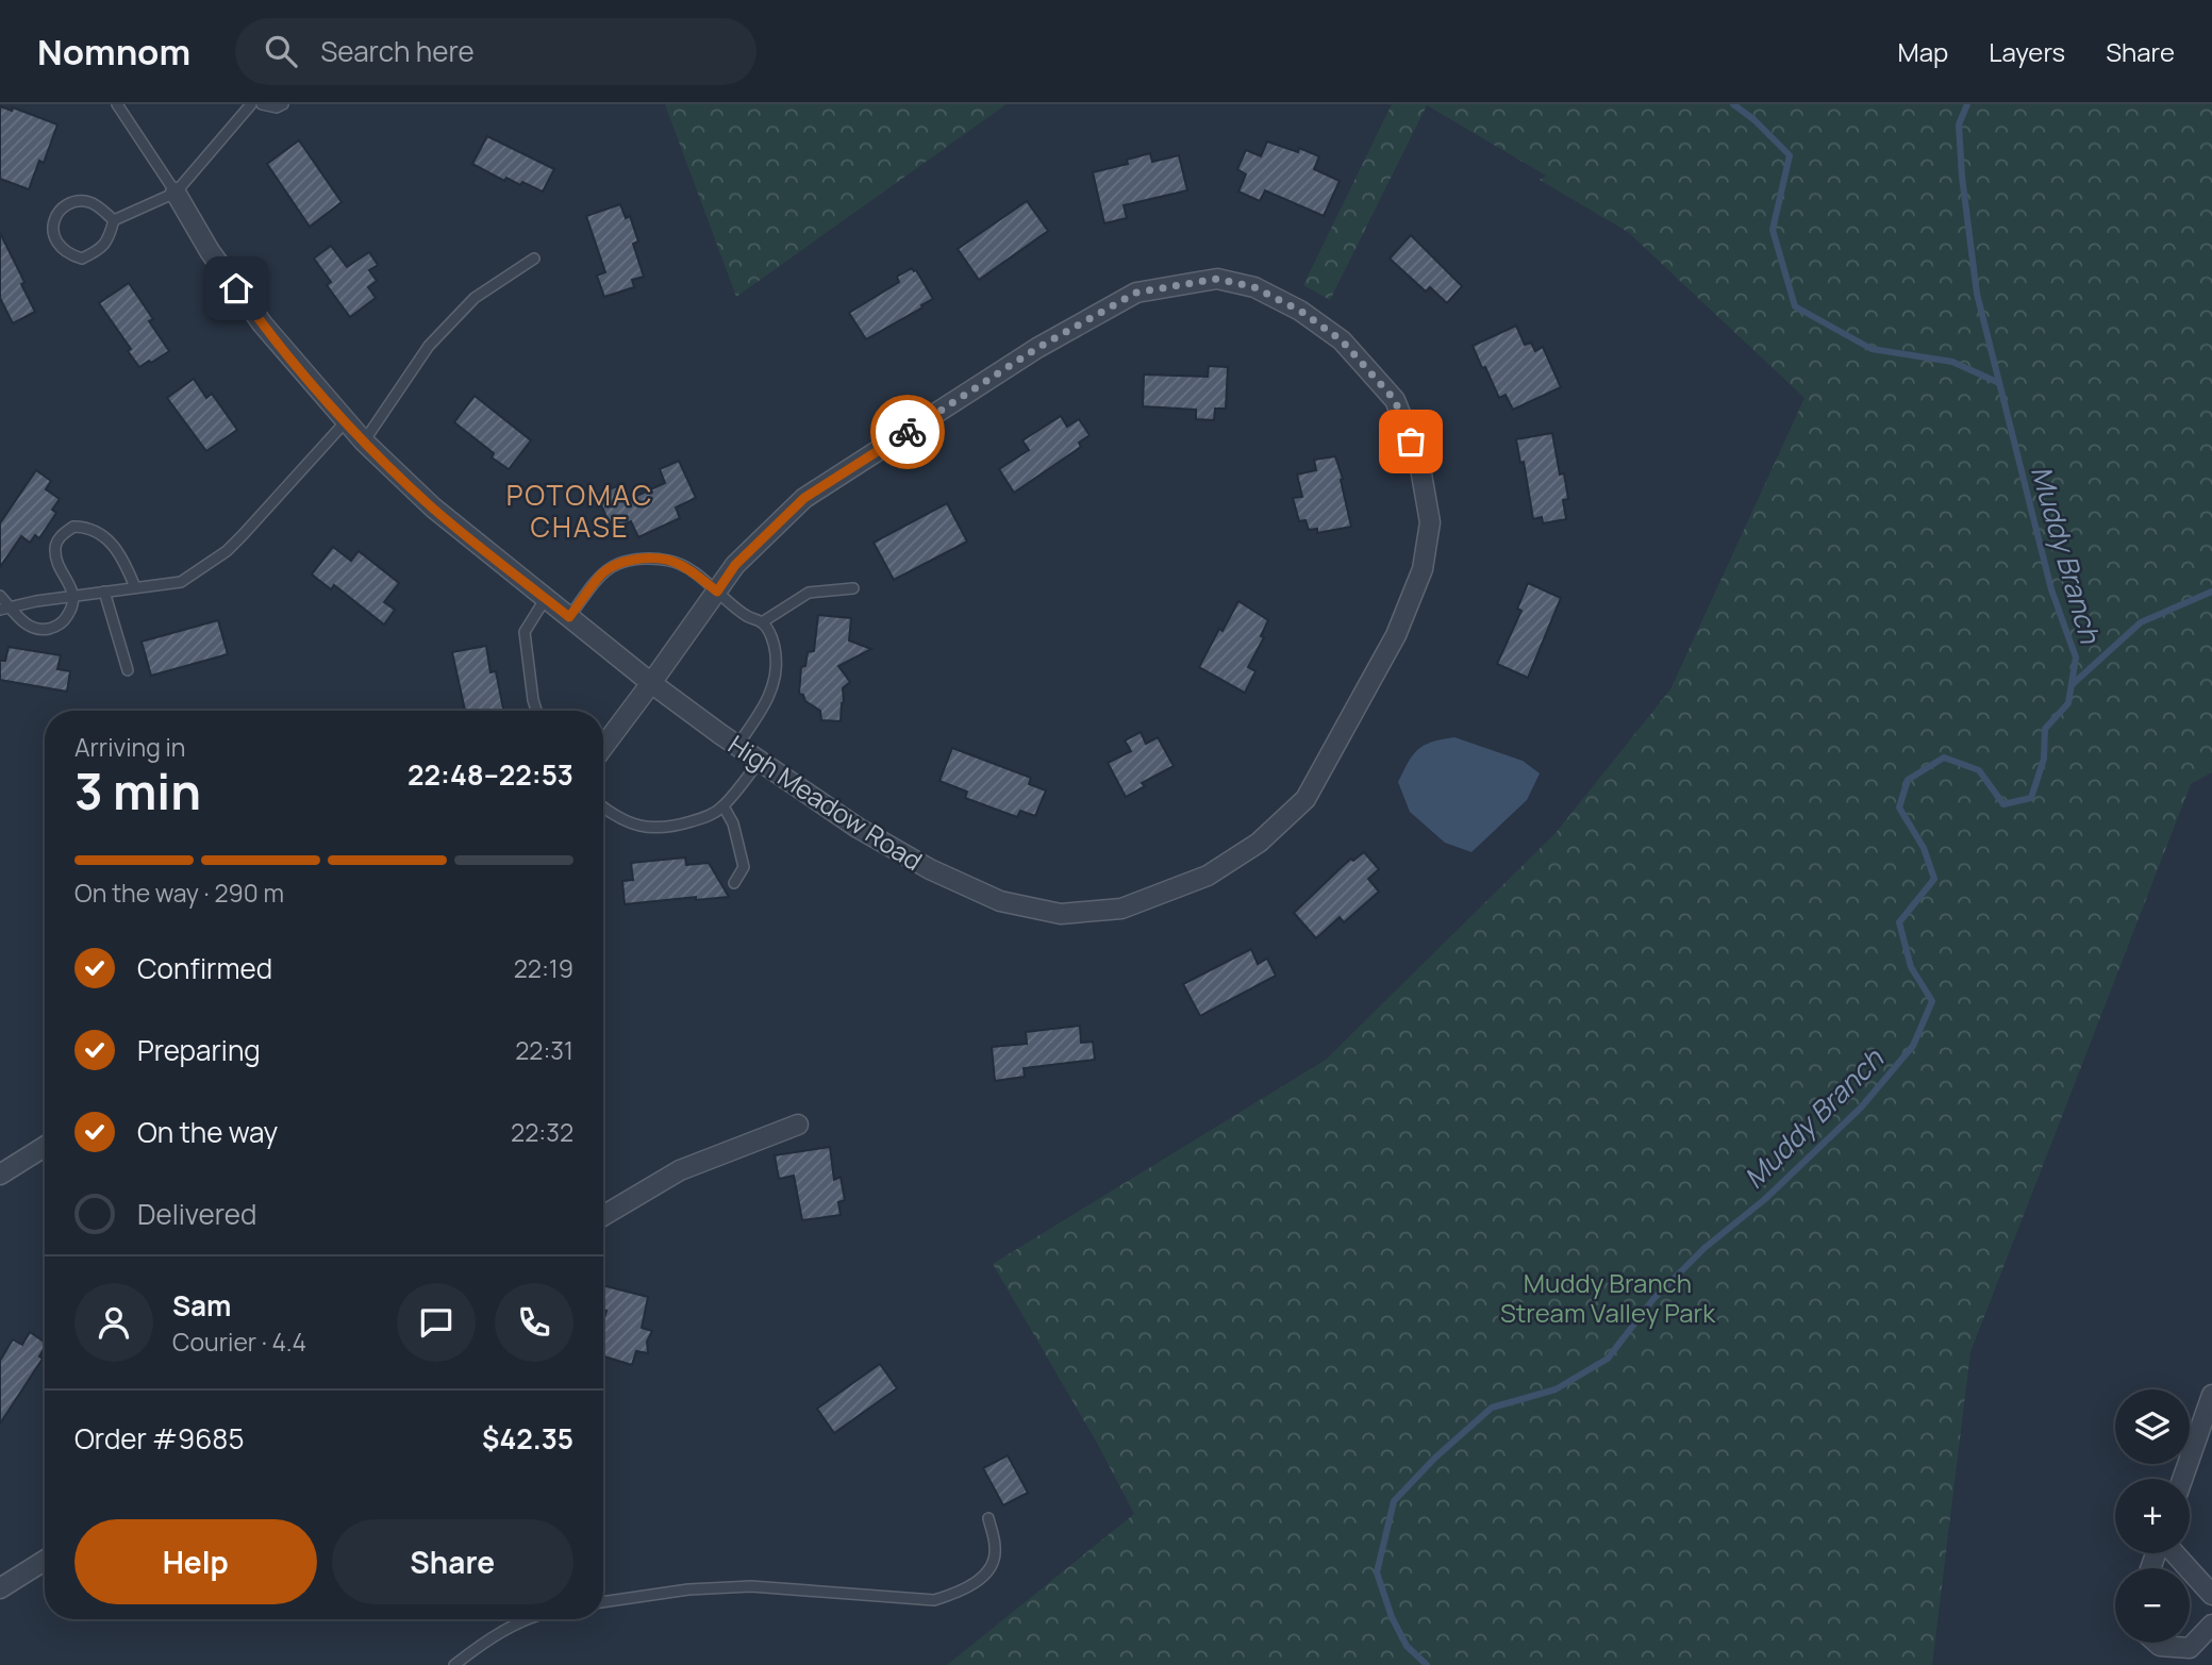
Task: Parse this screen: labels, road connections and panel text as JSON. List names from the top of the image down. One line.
{"streets":{"street":["High Meadow Road"]},"districts":["POTOMAC CHASE"],"water":["Muddy Branch"],"parks":["Muddy Branch Stream Valley Park"],"page":{"header":"Nomnom","search":"Search here","nav":["Map","Layers","Share"],"heading":["3 min","Arriving in","22:48–22:53"],"panel":["Sam","Courier · 4.4","Order #9685","$42.35"],"bar":"On the way · 290 m","list":[["Confirmed","22:19"],["Preparing","22:31"],["On the way","22:32"],"Delivered"],"map_buttons":["+","−"],"buttons":["Help","Share"]}}
